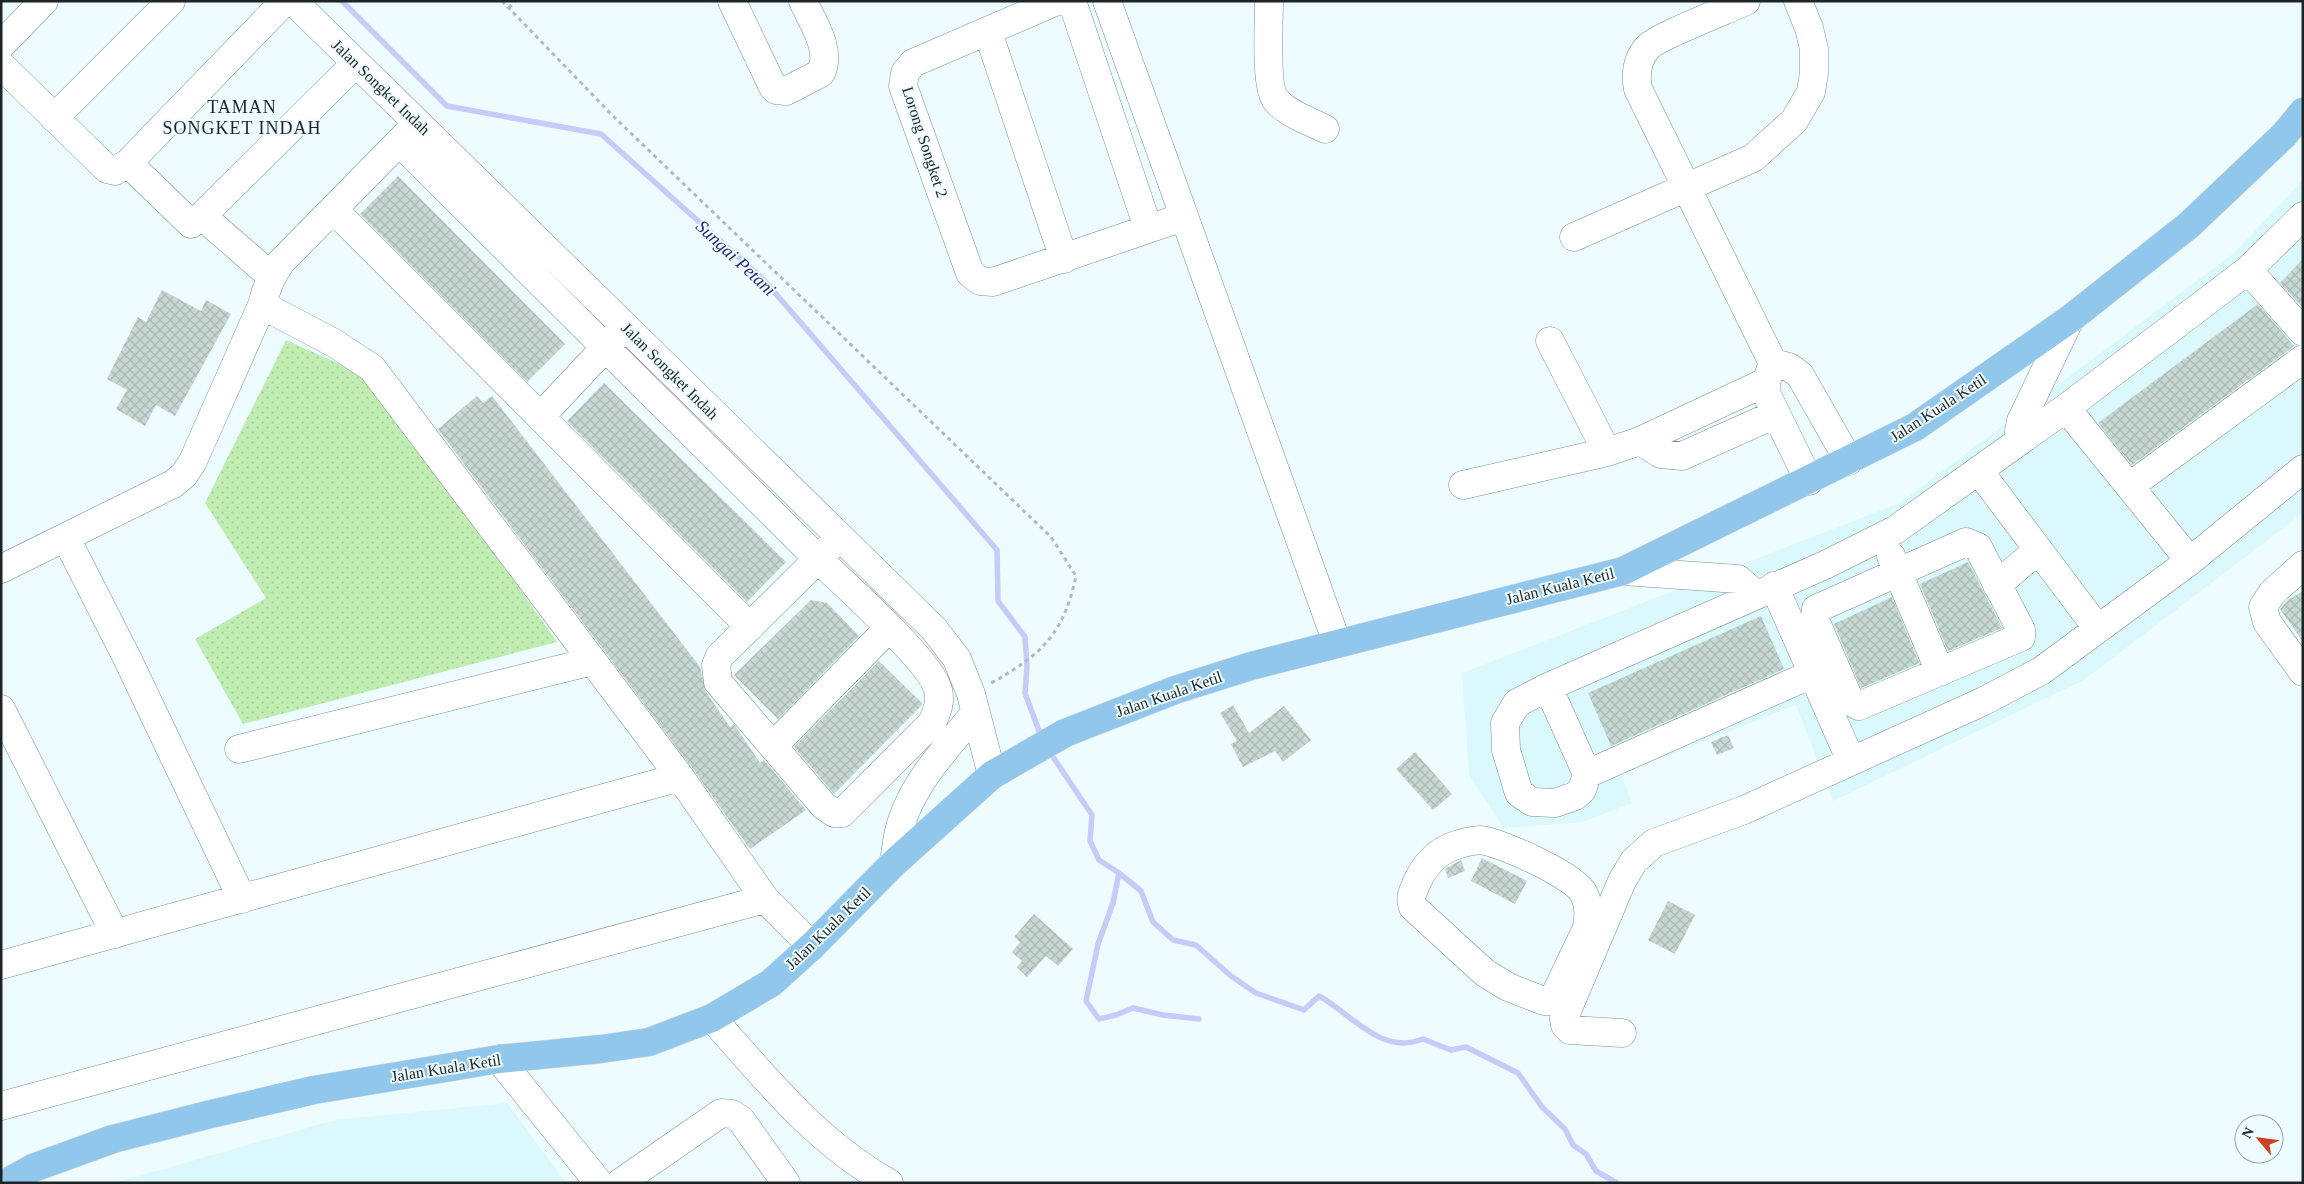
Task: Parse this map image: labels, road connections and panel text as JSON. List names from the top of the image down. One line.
{"streets":{"main road":["Jalan Kuala Ketil"],"street":["Jalan Songket Indah","Lorong Songket 2"]},"crossings":[["Jalan Songket Indah","Jalan Kuala Ketil"]],"districts":["TAMAN SONGKET INDAH"],"water":["Sungai Petani"],"north":"top left"}
